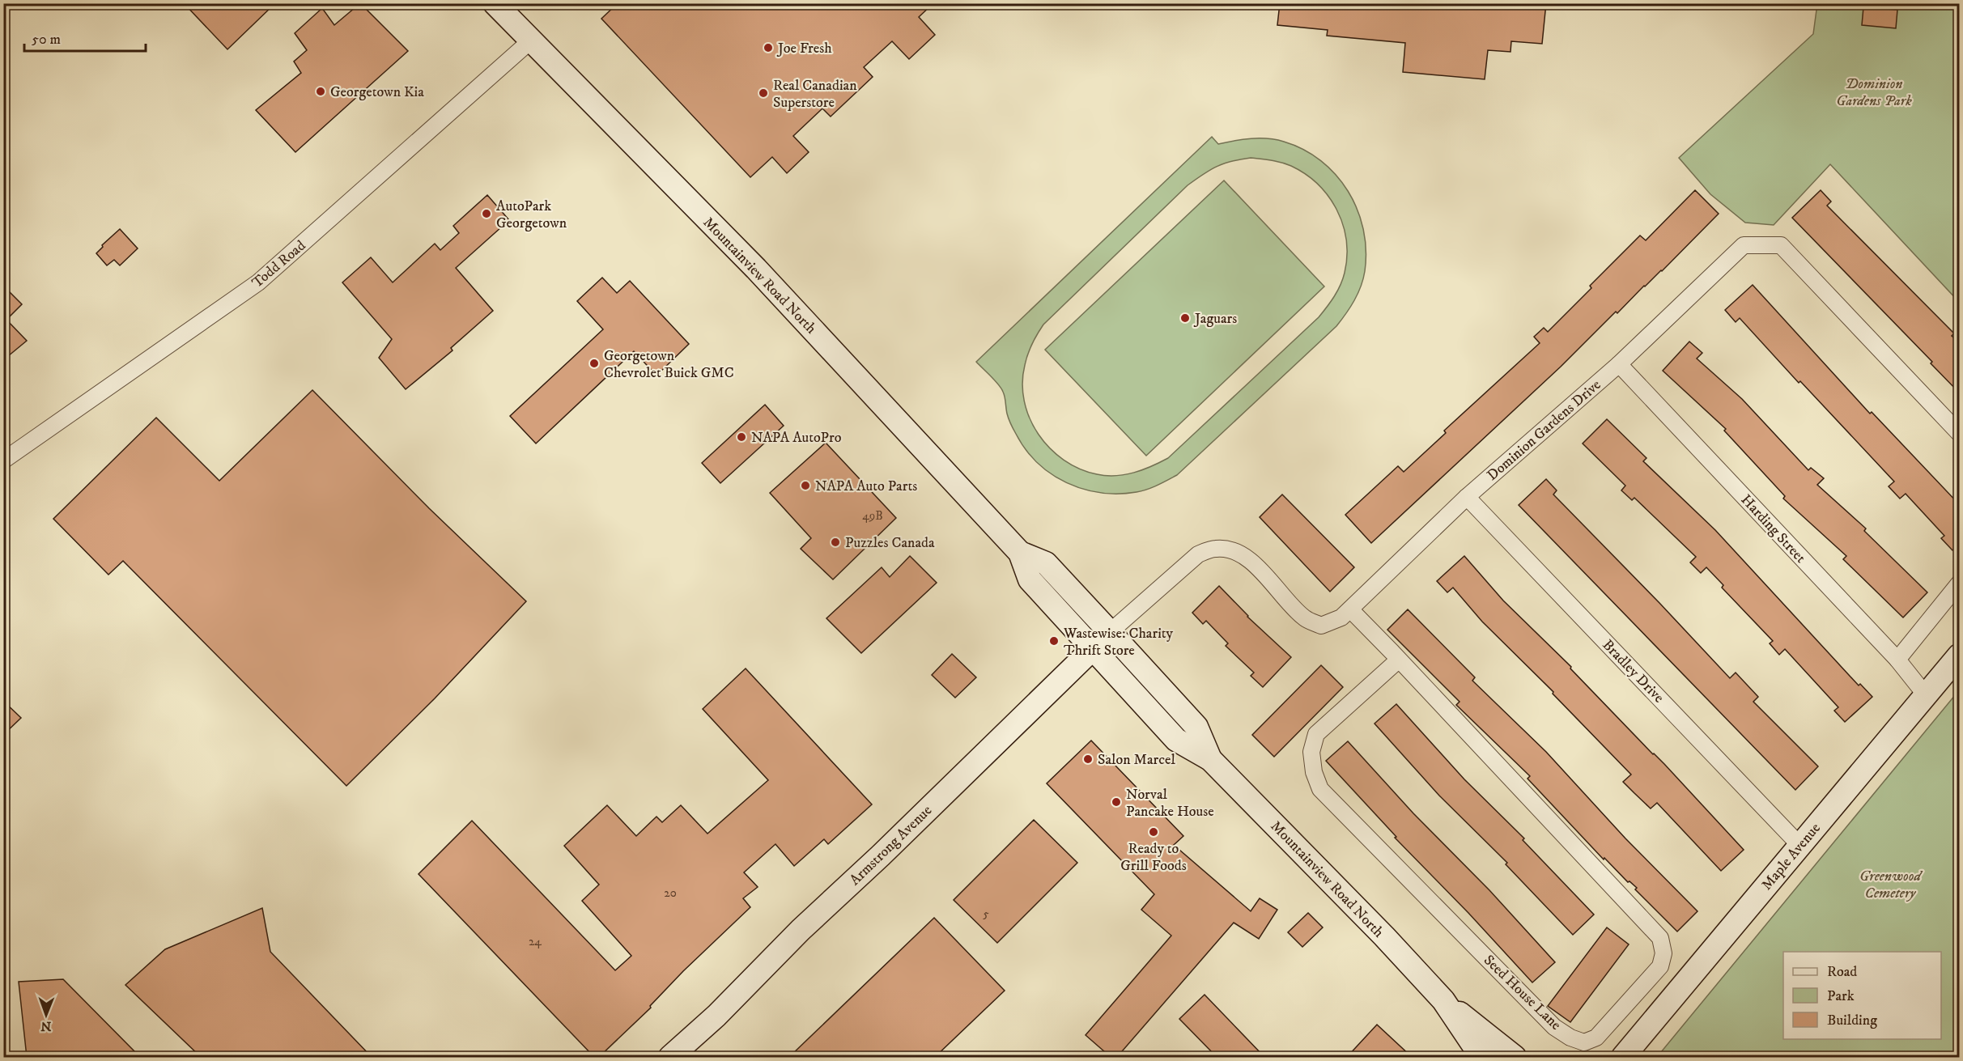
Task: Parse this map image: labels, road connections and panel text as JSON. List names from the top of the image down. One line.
{"streets":{"main road":["Mountainview Road North","Armstrong Avenue","Maple Avenue"],"street":["Todd Road","Dominion Gardens Drive","Harding Street","Bradley Drive","Seed House Lane"]},"crossings":[["Todd Road","Mountainview Road North"],["Mountainview Road North","Dominion Gardens Drive"],["Mountainview Road North","Armstrong Avenue"],["Dominion Gardens Drive","Harding Street"],["Dominion Gardens Drive","Bradley Drive"],["Dominion Gardens Drive","Armstrong Avenue"],["Dominion Gardens Drive","Seed House Lane"],["Harding Street","Maple Avenue"],["Bradley Drive","Maple Avenue"]],"parks":["Dominion Gardens Park","Greenwood Cemetery"],"places":["Joe Fresh","Georgetown Kia","Real Canadian Superstore","AutoPark Georgetown","Jaguars","Georgetown Chevrolet Buick GMC","NAPA AutoPro","NAPA Auto Parts","Puzzles Canada","Wastewise: Charity Thrift Store","Salon Marcel","Norval Pancake House","Ready to Grill Foods"],"house_numbers":["49B","20","5","24"],"legend":["Road","Park","Building"],"scale_bar":"50 m","north":"bottom"}
